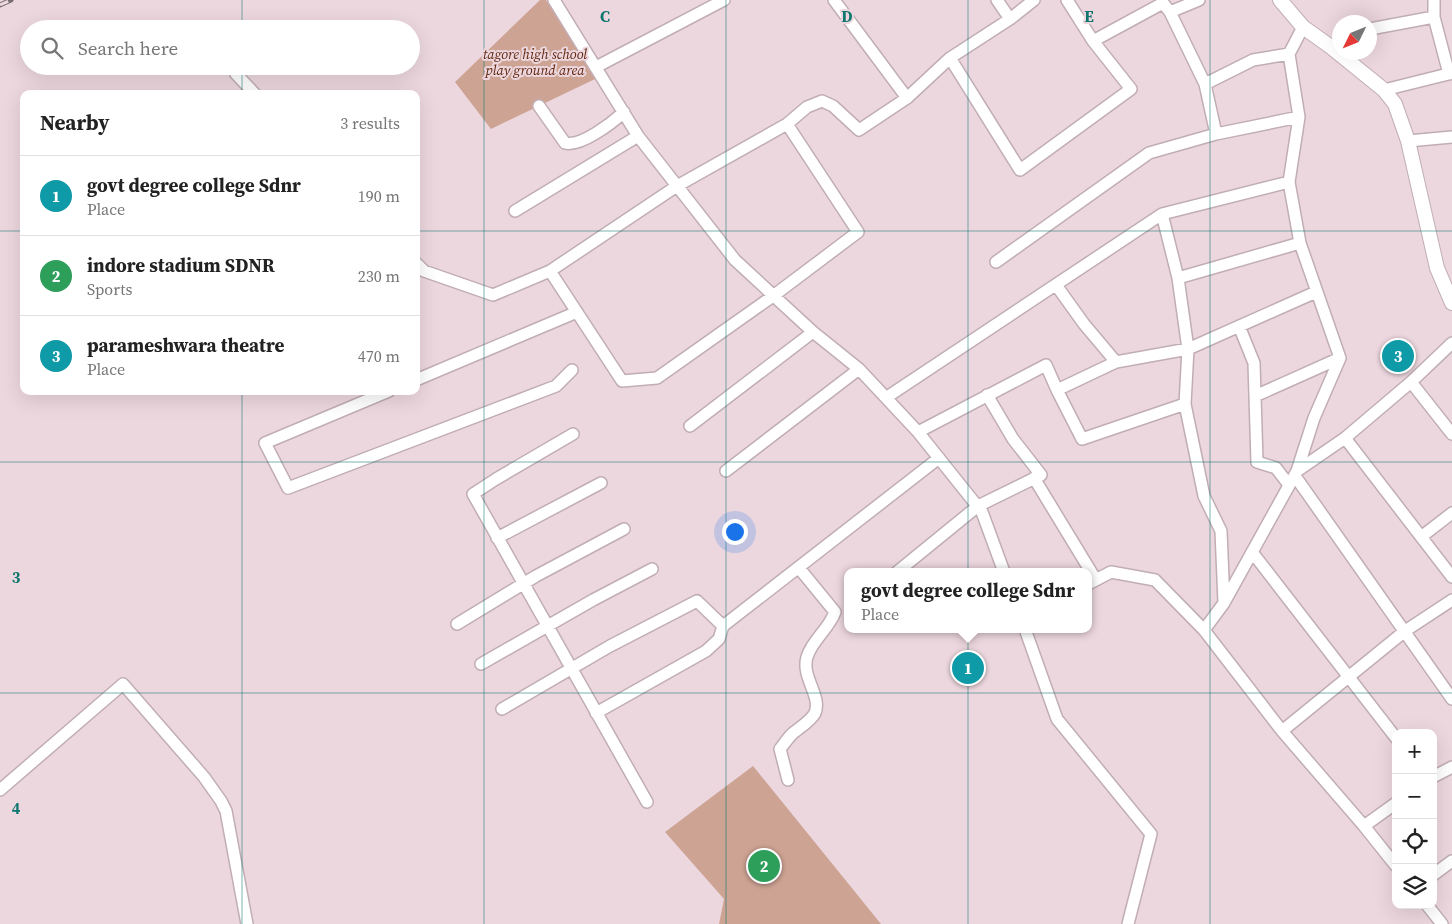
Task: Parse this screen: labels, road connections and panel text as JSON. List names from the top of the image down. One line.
{"parks":["tagore high school play ground area"],"north":"bottom left","page":{"search":"Search here","heading":["Nearby","3 results"],"list":[{"mark":"1","name":"govt degree college Sdnr","note":"Place","value":"190 m"},{"mark":"2","name":"indore stadium SDNR","note":"Sports","value":"230 m"},{"mark":"3","name":"parameshwara theatre","note":"Place","value":"470 m"}],"pins":["3","1","2"],"popup":["govt degree college Sdnr","Place"],"map_buttons":["+","−"]},"grid":{"columns":["C","D","E"],"rows":["3","4"]}}
